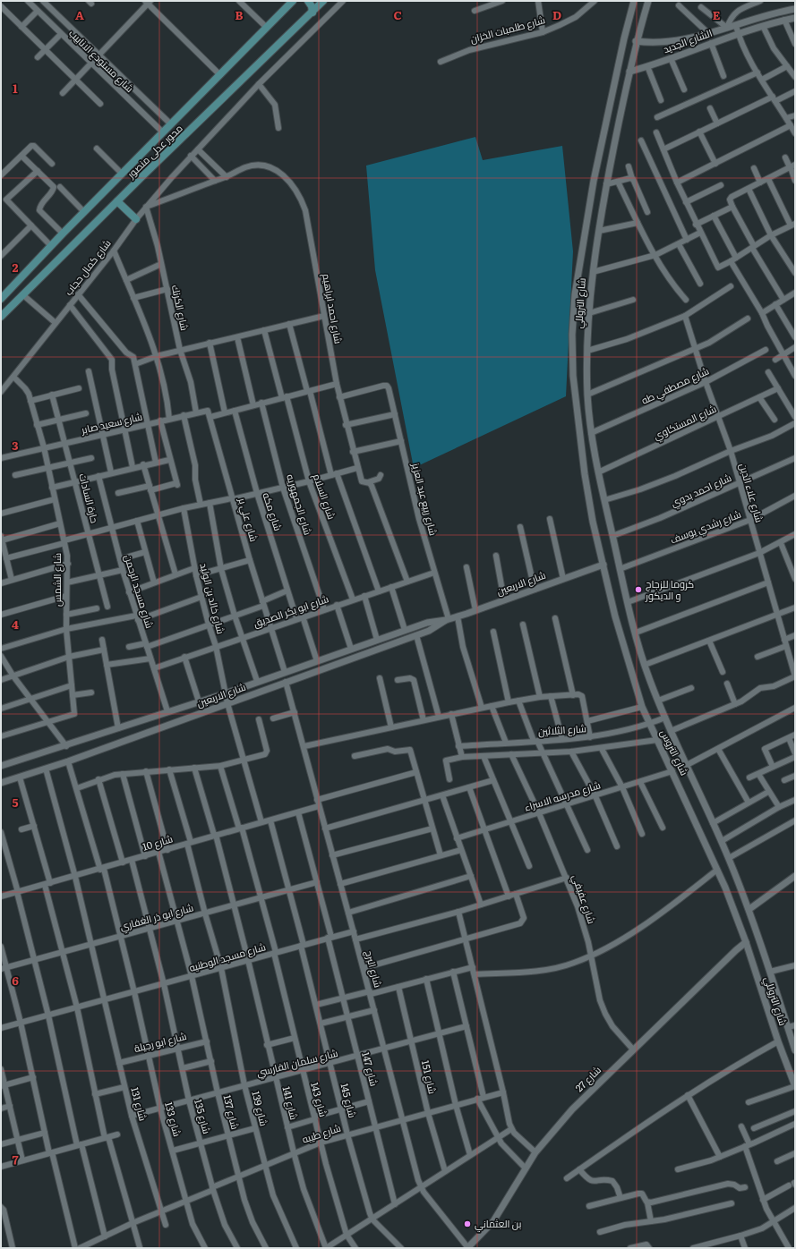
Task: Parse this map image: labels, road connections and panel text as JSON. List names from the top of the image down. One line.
{"streets":{"main road":["محور عدلى منصور"],"street":["شارع طلمبات الخزان","الشارع الجديد","شارع مستودع الانابيب","شارع كمال حجاب","شارع التروللي","شارع الكرنك","شارع احمد ابراهيم","شارع مصطفي طه","شارع المستكاوي","شارع سعيد صابر","شارع احمد بدوي","شارع علاء الدين","شارع السلام","حارة السادات","شارع ربيع عبد العزيز","شارع الجمهوريه","شارع مكه","شارع علي بر","شارع رشدي يوسف","شارع الشمس","شارع الاربعين","شارع مسجد الرحمن","شارع خالد بن الوليد","شارع ابو بكر الصديق","شارع الثلاثين","شارع التروس","شارع مدرسه الاسراء","شارع 10","شارع عفيفي","شارع ابو ذر الغفاري","شارع مسجد الوطنيه","شارع البرج","شارع ابو رجيلة","شارع سلمان الفارسي","شارع 147","شارع 151","شارع 27","شارع 143","شارع 145","شارع 141","شارع 131","شارع 139","شارع 137","شارع 135","شارع 133","شارع طيبه"]},"crossings":[["الشارع الجديد","شارع التروللي"],["شارع مستودع الانابيب","محور عدلى منصور"],["شارع كمال حجاب","شارع الكرنك"],["شارع كمال حجاب","شارع احمد ابراهيم"],["شارع كمال حجاب","شارع الشمس"],["شارع التروللي","شارع مصطفي طه"],["شارع التروللي","شارع المستكاوي"],["شارع التروللي","شارع احمد بدوي"],["شارع التروللي","شارع رشدي يوسف"],["شارع التروللي","شارع الاربعين"],["شارع التروللي","شارع التروس"],["شارع التروللي","شارع 27"],["شارع الكرنك","شارع احمد ابراهيم"],["شارع الكرنك","شارع سعيد صابر"],["شارع احمد ابراهيم","شارع ربيع عبد العزيز"],["شارع احمد ابراهيم","شارع ابو بكر الصديق"],["شارع مصطفي طه","شارع علاء الدين"],["شارع المستكاوي","شارع علاء الدين"],["شارع سعيد صابر","حارة السادات"],["شارع سعيد صابر","شارع علي بر"],["شارع سعيد صابر","شارع الشمس"],["شارع احمد بدوي","شارع علاء الدين"],["شارع علاء الدين","شارع رشدي يوسف"],["شارع علاء الدين","شارع التروس"],["شارع السلام","شارع ابو بكر الصديق"],["شارع ربيع عبد العزيز","شارع الاربعين"],["شارع ربيع عبد العزيز","شارع ابو بكر الصديق"],["شارع الجمهوريه","شارع ابو بكر الصديق"],["شارع مكه","شارع ابو بكر الصديق"],["شارع علي بر","شارع الاربعين"],["شارع علي بر","شارع ابو بكر الصديق"],["شارع رشدي يوسف","شارع التروس"],["شارع الاربعين","شارع مسجد الرحمن"],["شارع الاربعين","شارع خالد بن الوليد"],["شارع الاربعين","شارع التروس"],["شارع الاربعين","شارع البرج"],["شارع الاربعين","شارع 131"],["شارع مسجد الرحمن","شارع ابو بكر الصديق"],["شارع خالد بن الوليد","شارع ابو بكر الصديق"],["شارع خالد بن الوليد","شارع 10"],["شارع الثلاثين","شارع التروس"],["شارع التروس","شارع مدرسه الاسراء"],["شارع التروس","شارع 27"],["شارع مدرسه الاسراء","شارع عفيفي"],["شارع 10","شارع البرج"],["شارع 10","شارع 147"],["شارع 10","شارع 143"],["شارع 10","شارع 145"],["شارع 10","شارع 141"],["شارع 10","شارع 131"],["شارع 10","شارع 139"],["شارع 10","شارع 137"],["شارع 10","شارع 135"],["شارع 10","شارع 133"],["شارع عفيفي","شارع 27"],["شارع ابو ذر الغفاري","شارع 147"],["شارع ابو ذر الغفاري","شارع 143"],["شارع ابو ذر الغفاري","شارع 145"],["شارع ابو ذر الغفاري","شارع 141"],["شارع ابو ذر الغفاري","شارع 131"],["شارع ابو ذر الغفاري","شارع 139"],["شارع ابو ذر الغفاري","شارع 137"],["شارع ابو ذر الغفاري","شارع 135"],["شارع ابو ذر الغفاري","شارع 133"],["شارع مسجد الوطنيه","شارع البرج"],["شارع مسجد الوطنيه","شارع 147"],["شارع مسجد الوطنيه","شارع 143"],["شارع مسجد الوطنيه","شارع 145"],["شارع مسجد الوطنيه","شارع 141"],["شارع مسجد الوطنيه","شارع 131"],["شارع مسجد الوطنيه","شارع 139"],["شارع مسجد الوطنيه","شارع 137"],["شارع مسجد الوطنيه","شارع 135"],["شارع مسجد الوطنيه","شارع 133"],["شارع البرج","شارع سلمان الفارسي"],["شارع البرج","شارع 27"],["شارع البرج","شارع طيبه"],["شارع ابو رجيلة","شارع 131"],["شارع ابو رجيلة","شارع 137"],["شارع ابو رجيلة","شارع 135"],["شارع ابو رجيلة","شارع 133"],["شارع سلمان الفارسي","شارع 147"],["شارع سلمان الفارسي","شارع 151"],["شارع سلمان الفارسي","شارع 143"],["شارع سلمان الفارسي","شارع 145"],["شارع سلمان الفارسي","شارع 141"],["شارع سلمان الفارسي","شارع 131"],["شارع سلمان الفارسي","شارع 139"],["شارع سلمان الفارسي","شارع 137"],["شارع سلمان الفارسي","شارع 135"],["شارع سلمان الفارسي","شارع 133"],["شارع 147","شارع طيبه"],["شارع 151","شارع طيبه"],["شارع 143","شارع طيبه"],["شارع 145","شارع طيبه"],["شارع 141","شارع طيبه"],["شارع 131","شارع طيبه"],["شارع 139","شارع طيبه"],["شارع 137","شارع طيبه"],["شارع 135","شارع طيبه"],["شارع 133","شارع طيبه"]],"places":["كروما للزجاج و الديكور","بن العثماني"],"grid":{"columns":["A","B","C","D","E"],"rows":["1","2","3","4","5","6","7"]}}
